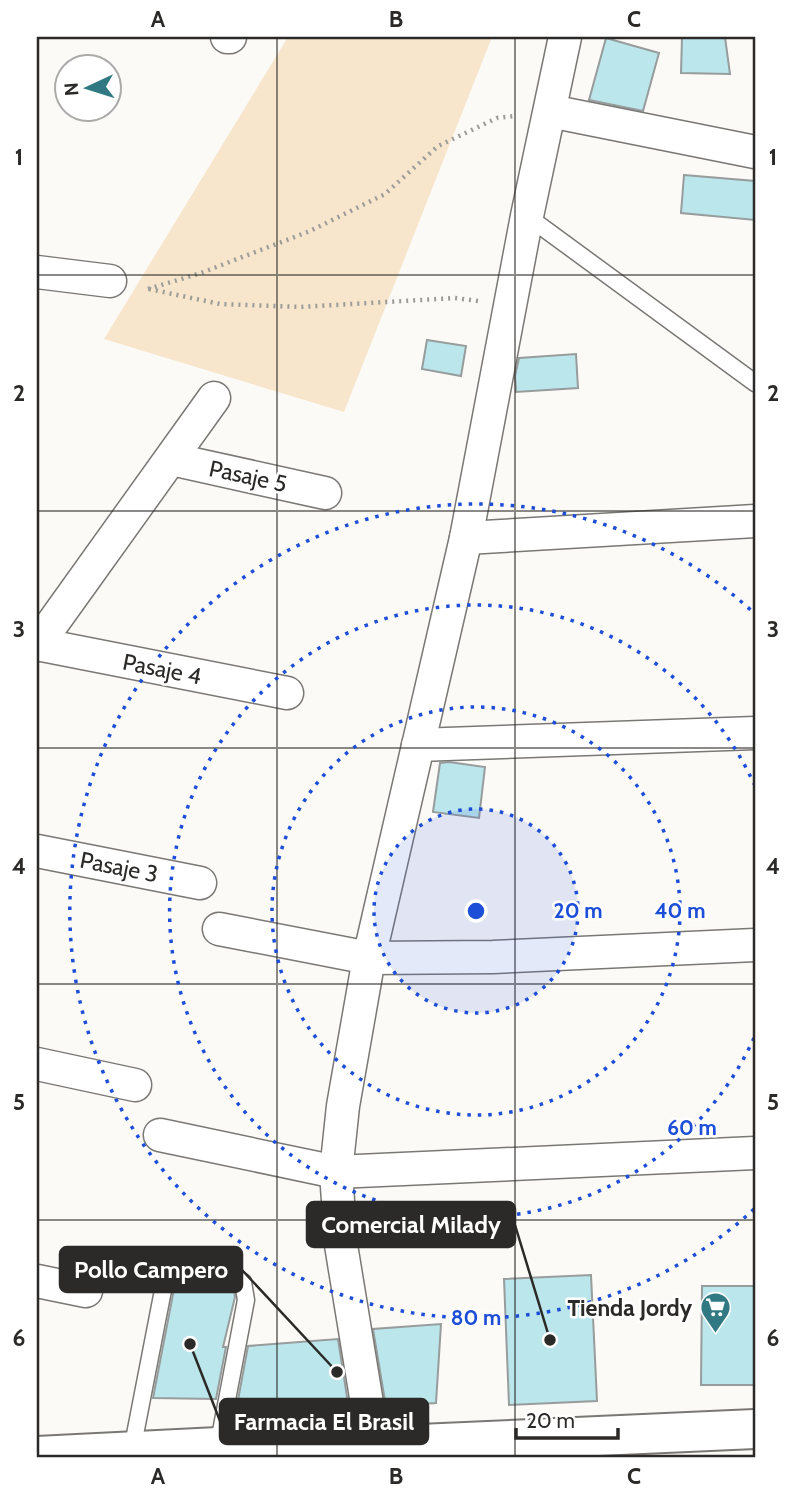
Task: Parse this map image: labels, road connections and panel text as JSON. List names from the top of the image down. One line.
{"streets":{"street":["Pasaje 5","Pasaje 4","Pasaje 3"]},"places":{"supermarket":["Tienda Jordy"],"other":["Comercial Milady","Farmacia El Brasil","Pollo Campero"]},"scale_bar":"20 m","north":"left","grid":{"columns":["A","B","C"],"rows":["1","2","3","4","5","6"]},"rings":["20 m","40 m","60 m","80 m"]}
